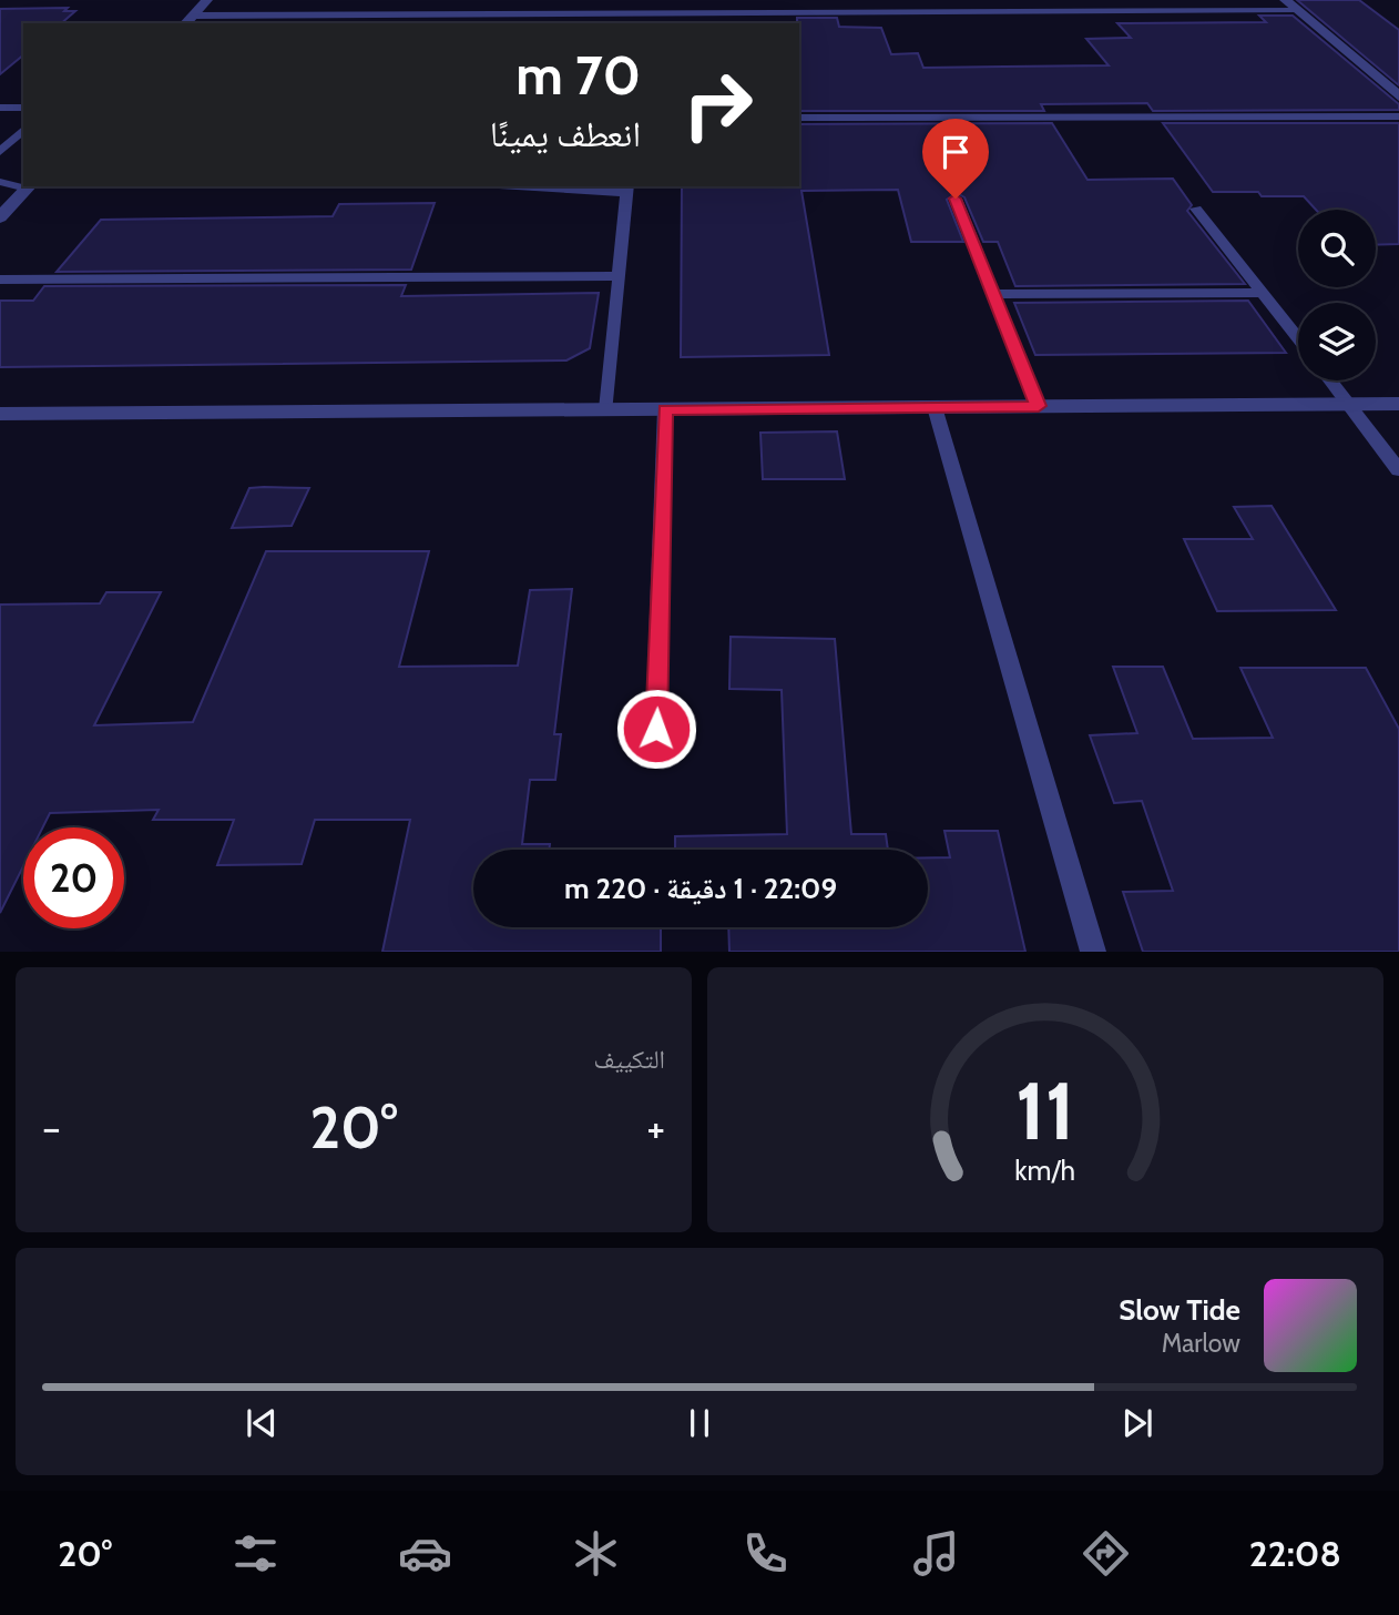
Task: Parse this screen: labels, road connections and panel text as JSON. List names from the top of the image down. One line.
{"page":{"turn":["70 m","انعطف يمينًا"],"limit":"20","trip":"22:09 · 1 دقيقة · 220 m","tile":"التكييف","heat":["−","20°","+"],"song":["Slow Tide","Marlow"],"tabs":["22:08","20°"],"gauge":["11","km/h"]}}
